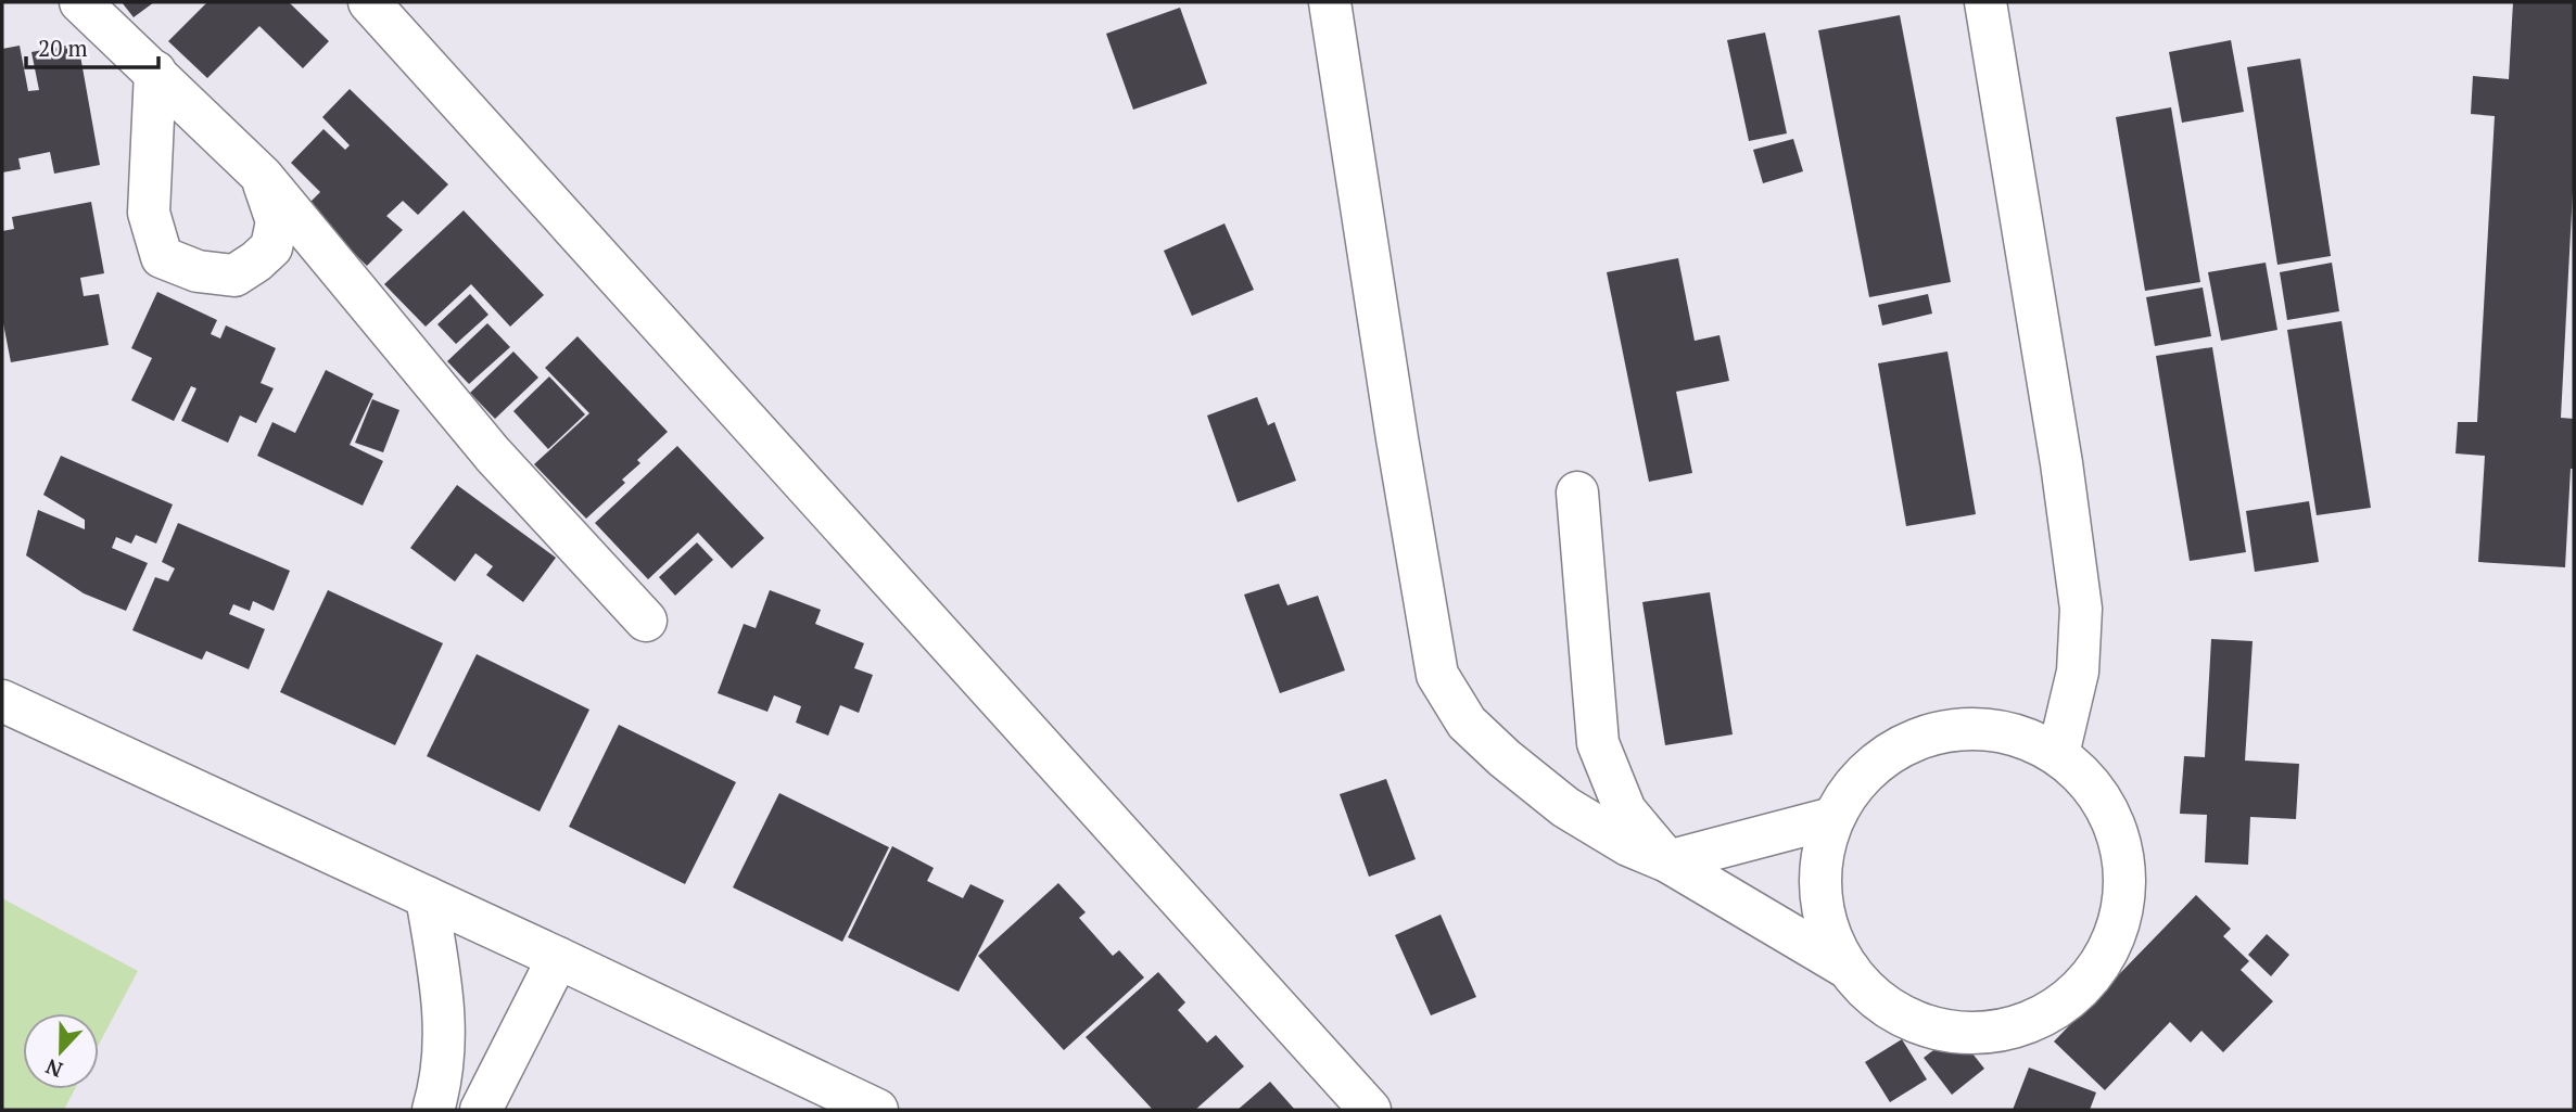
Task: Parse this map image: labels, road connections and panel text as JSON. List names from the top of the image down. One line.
{"scale_bar":"20 m","north":"bottom"}
